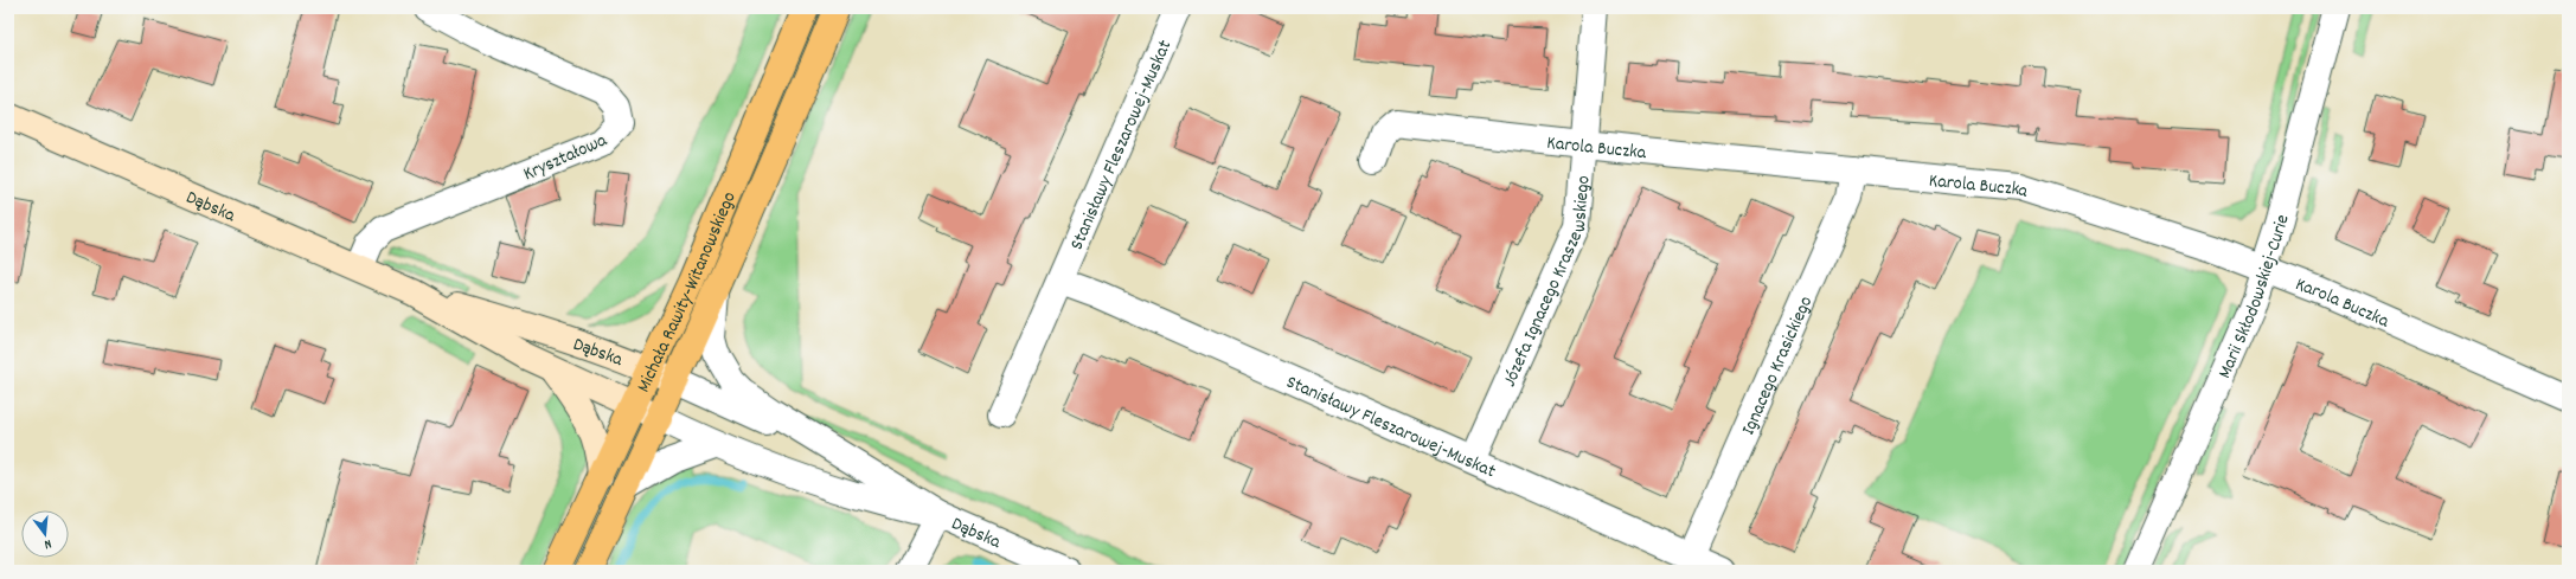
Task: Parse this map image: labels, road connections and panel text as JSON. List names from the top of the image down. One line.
{"streets":{"main road":["Dąbska","Michała Rawity-Witanowskiego"],"street":["Stanisławy Fleszarowej-Muskat","Karola Buczka","Kryształowa","Józefa Ignacego Kraszewskiego","Marii Skłodowskiej-Curie","Ignacego Krasickiego"]},"crossings":[["Stanisławy Fleszarowej-Muskat","Józefa Ignacego Kraszewskiego"],["Stanisławy Fleszarowej-Muskat","Ignacego Krasickiego"],["Karola Buczka","Józefa Ignacego Kraszewskiego"],["Karola Buczka","Marii Skłodowskiej-Curie"],["Karola Buczka","Ignacego Krasickiego"],["Kryształowa","Dąbska"],["Dąbska","Michała Rawity-Witanowskiego"]],"north":"bottom"}
